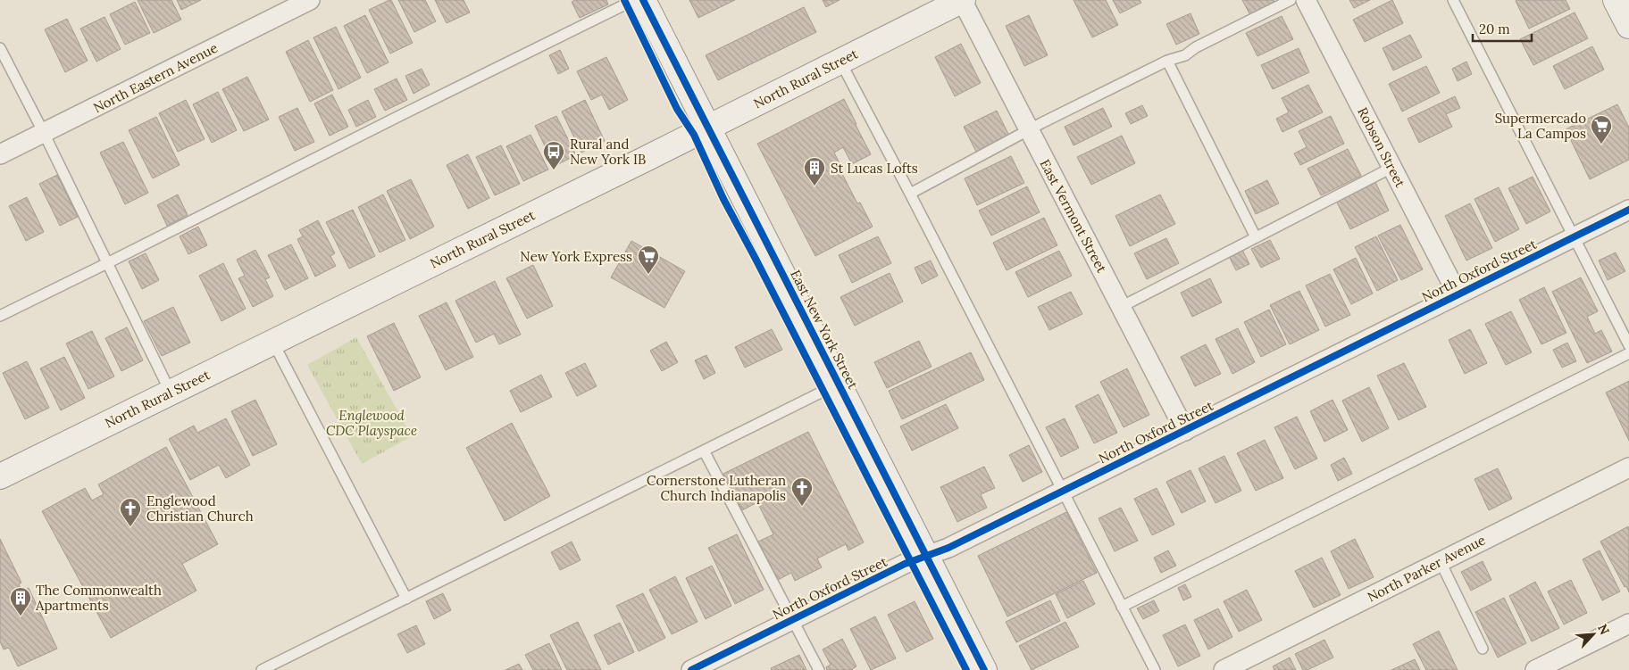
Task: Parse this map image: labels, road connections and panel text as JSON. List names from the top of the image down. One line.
{"streets":{"main road":["North Rural Street","East New York Street"],"street":["North Eastern Avenue","Robson Street","East Vermont Street","North Oxford Street","North Parker Avenue"]},"crossings":[["North Rural Street","East Vermont Street"],["North Rural Street","East New York Street"],["Robson Street","North Oxford Street"],["East Vermont Street","North Oxford Street"],["North Oxford Street","East New York Street"]],"parks":["Englewood CDC Playspace"],"places":{"supermarket":["Supermercado La Campos","New York Express"],"bus stop":["Rural and New York IB"],"building":["St Lucas Lofts","The Commonwealth Apartments"],"church":["Cornerstone Lutheran Church Indianapolis","Englewood Christian Church"]},"scale_bar":"20 m","north":"top right"}
